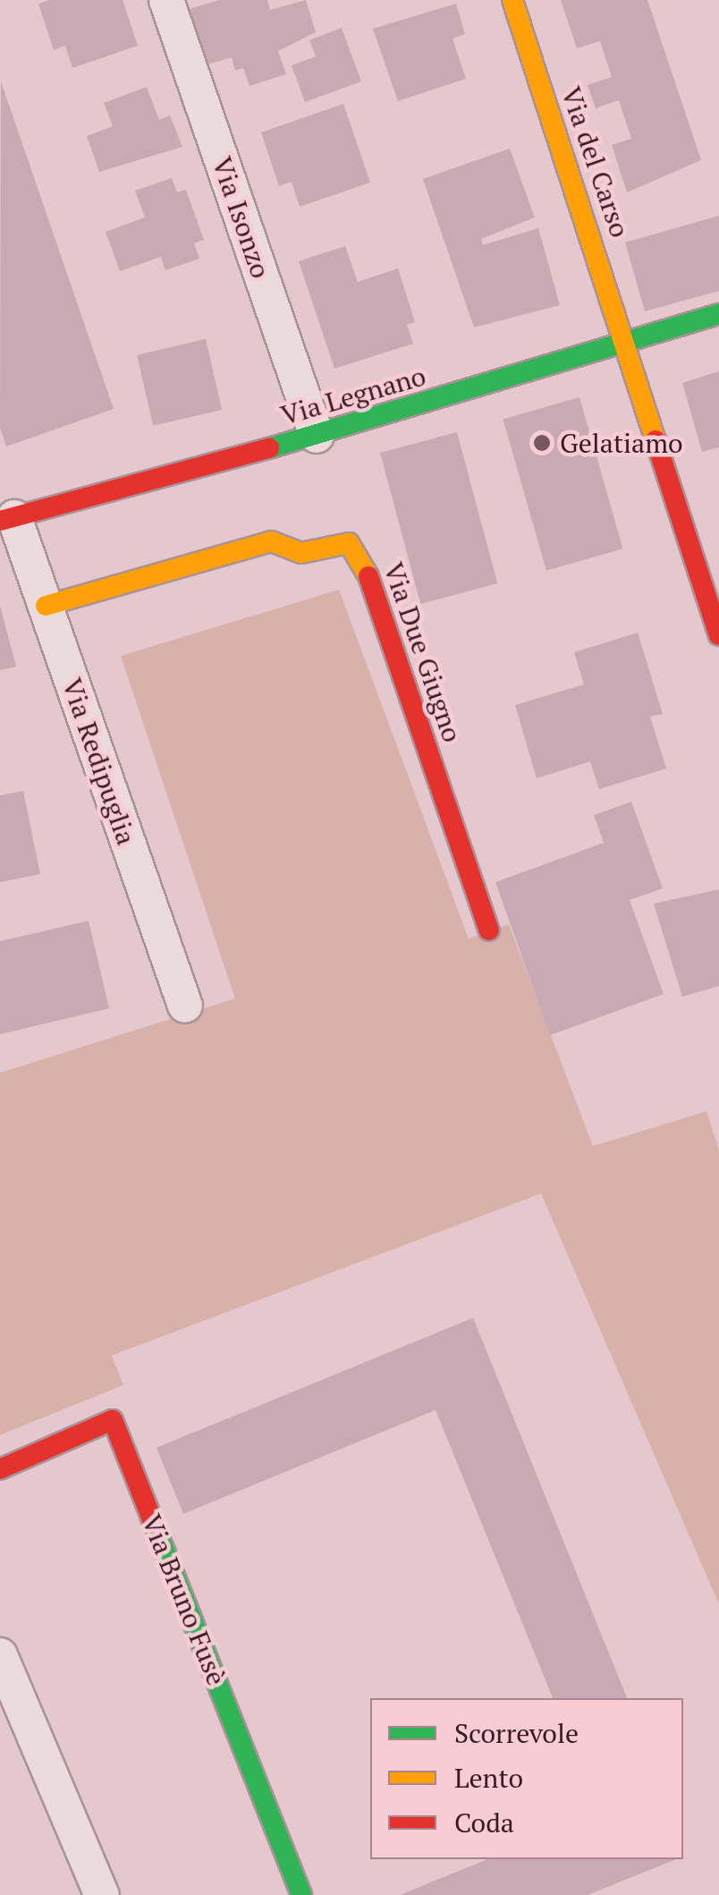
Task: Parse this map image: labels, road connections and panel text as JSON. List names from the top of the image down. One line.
{"streets":{"street":["Via del Carso","Via Isonzo","Via Legnano","Via Due Giugno","Via Redipuglia","Via Bruno Fusè"]},"crossings":[["Via del Carso","Via Legnano"],["Via Isonzo","Via Legnano"],["Via Legnano","Via Redipuglia"],["Via Due Giugno","Via Redipuglia"]],"places":["Gelatiamo"],"legend":["Scorrevole","Lento","Coda"]}
